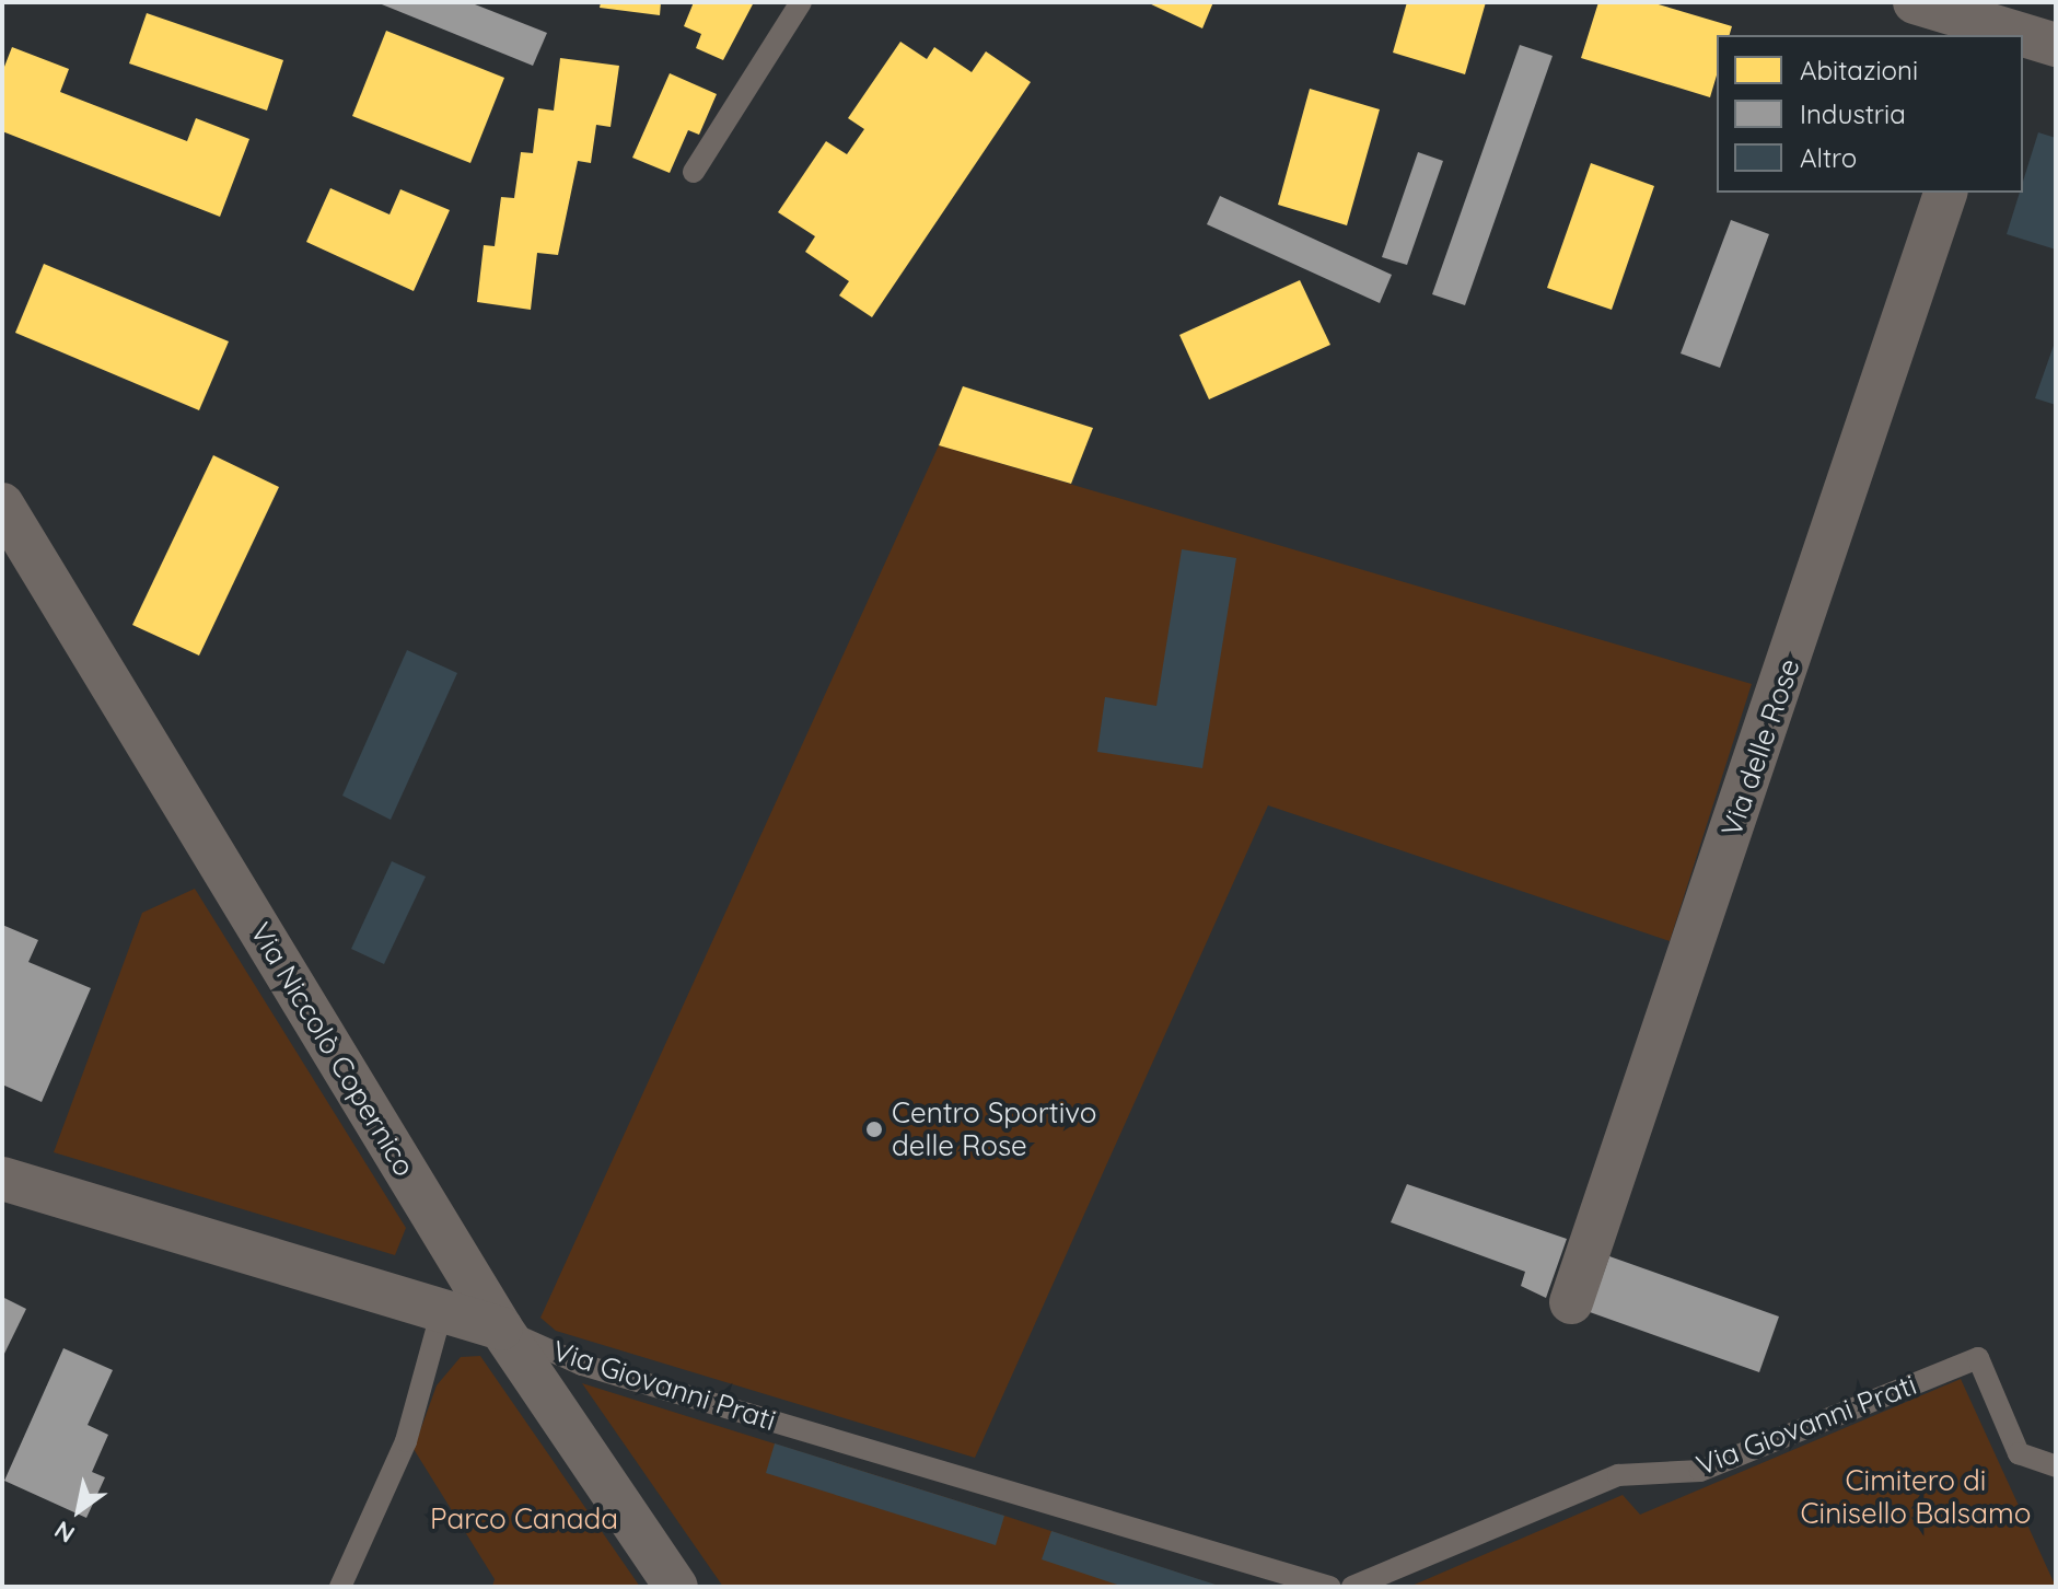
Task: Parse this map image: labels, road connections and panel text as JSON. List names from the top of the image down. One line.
{"streets":{"street":["Via delle Rose","Via Niccolò Copernico","Via Giovanni Prati"]},"crossings":[["Via Niccolò Copernico","Via Giovanni Prati"]],"parks":["Cimitero di Cinisello Balsamo","Parco Canada"],"places":["Centro Sportivo delle Rose"],"legend":["Abitazioni","Industria","Altro"],"north":"bottom left"}
